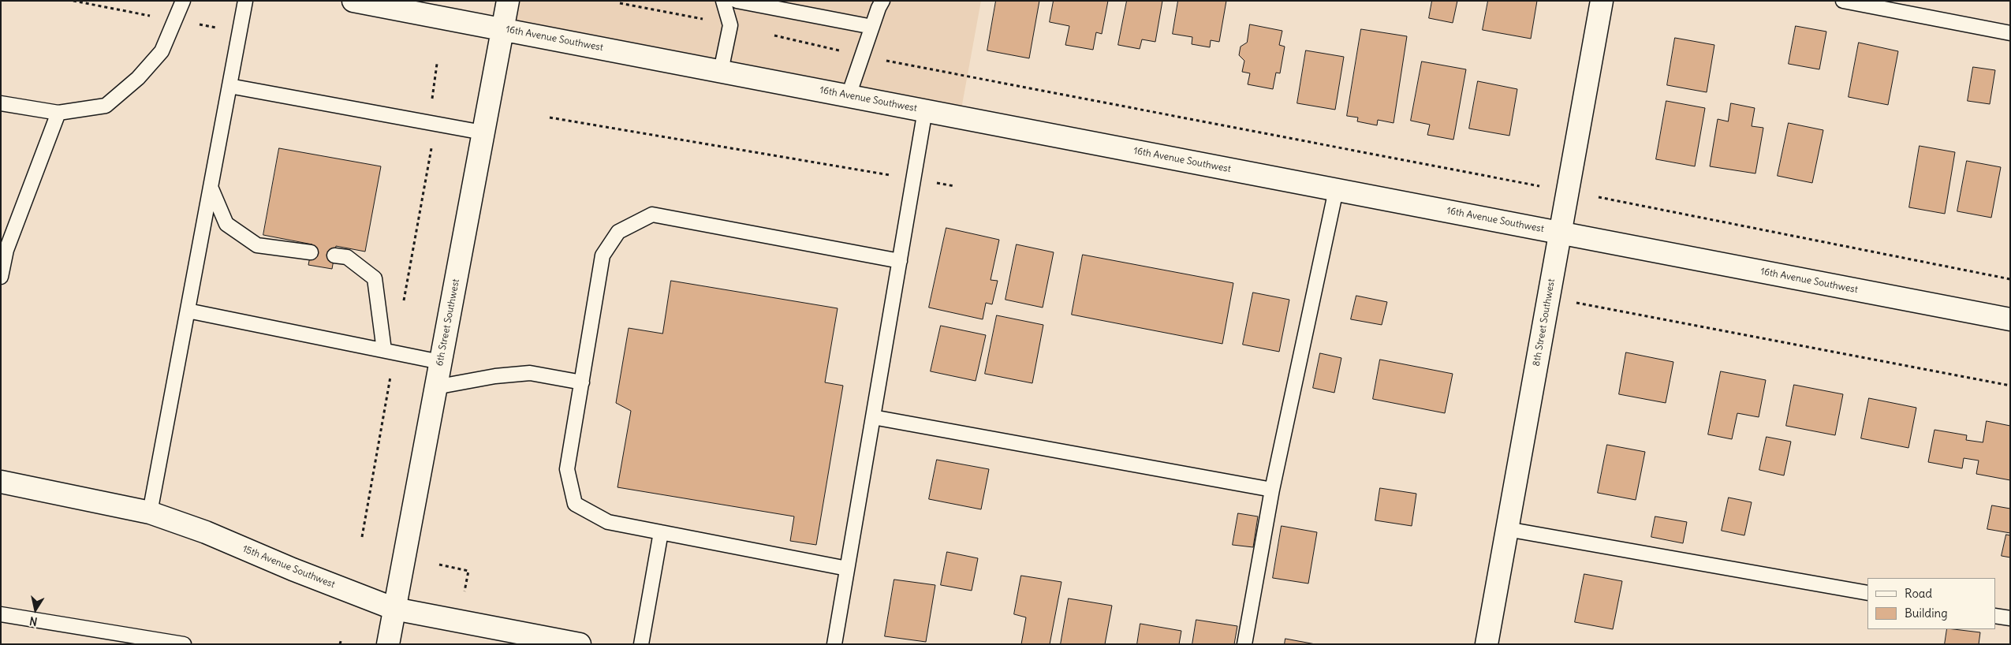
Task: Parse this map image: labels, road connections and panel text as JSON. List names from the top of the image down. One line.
{"streets":{"main road":["16th Avenue Southwest","6th Street Southwest","8th Street Southwest","15th Avenue Southwest"]},"crossings":[["16th Avenue Southwest","6th Street Southwest"],["16th Avenue Southwest","8th Street Southwest"],["6th Street Southwest","15th Avenue Southwest"]],"legend":["Road","Building"],"north":"bottom"}
